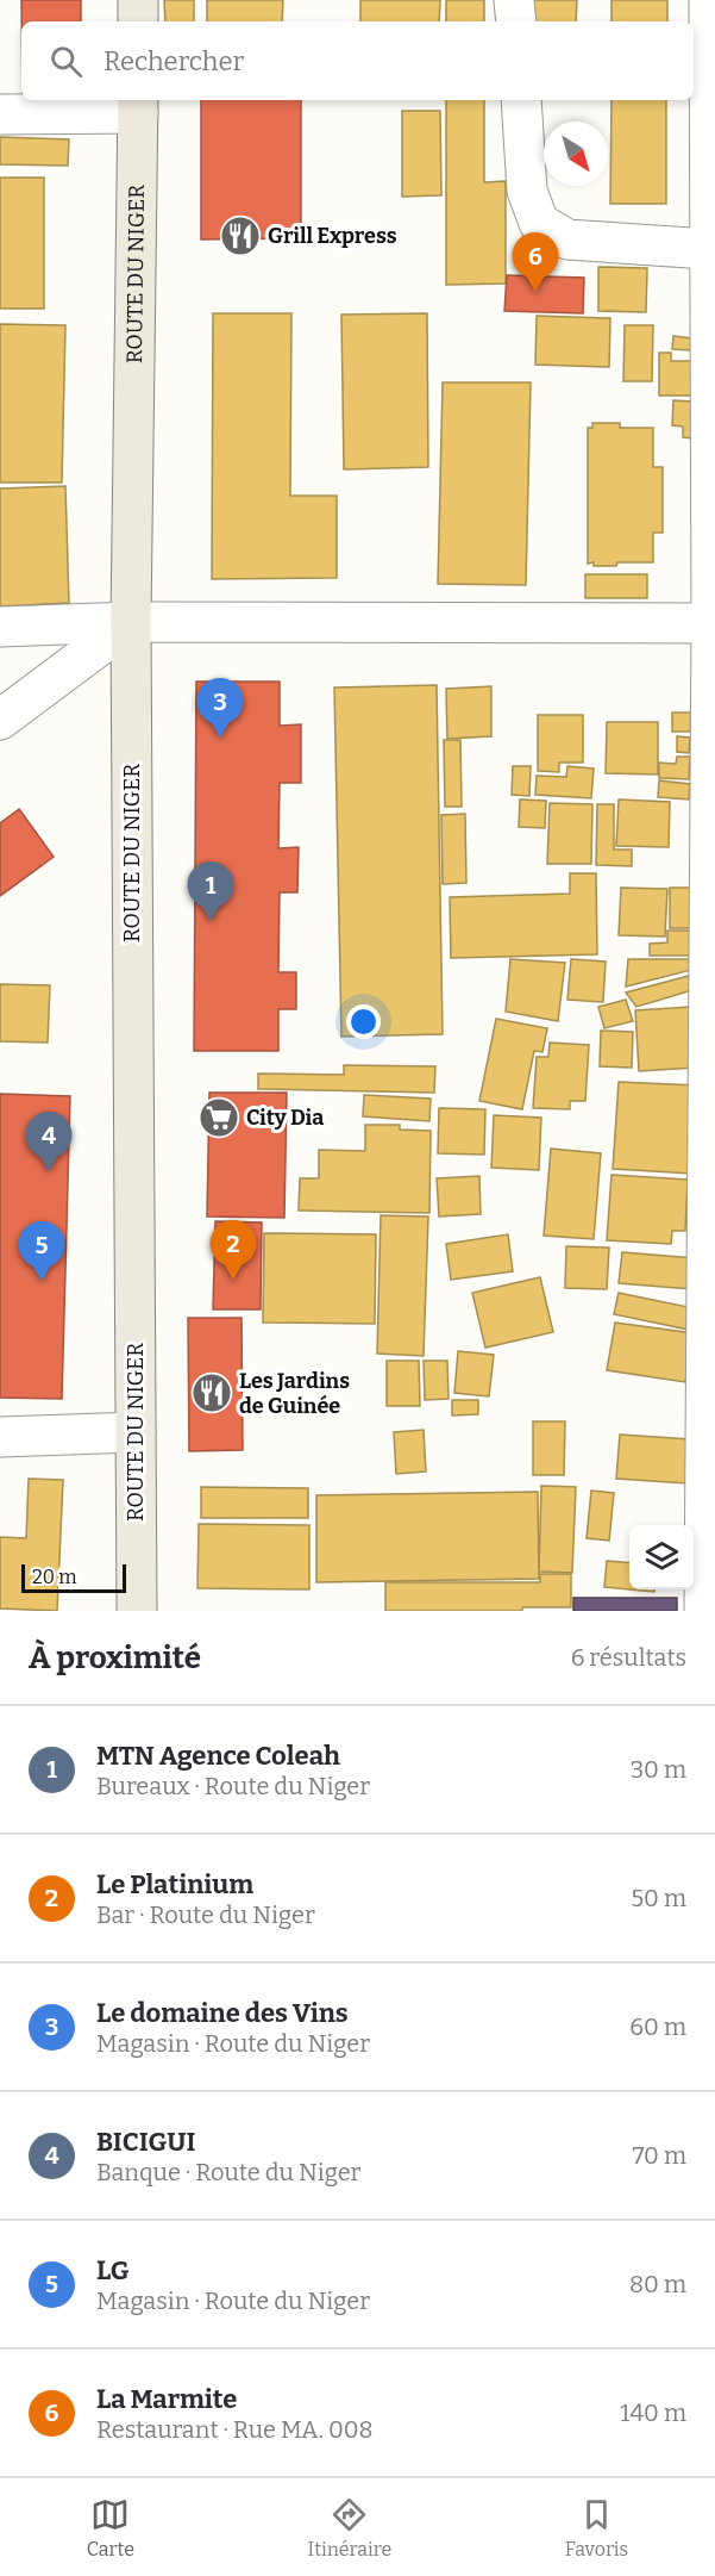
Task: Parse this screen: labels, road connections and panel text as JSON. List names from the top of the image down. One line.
{"streets":{"main road":["ROUTE DU NIGER"]},"places":{"restaurant":["Grill Express","Les Jardins de Guinée"],"supermarket":["City Dia"]},"scale_bar":"20 m","north":"bottom right","page":{"search":"Rechercher","pins":["6","3","1","4","2","5"],"scale":"20 m","heading":["À proximité","6 résultats"],"list":[{"mark":"1","name":"MTN Agence Coleah","note":"Bureaux · Route du Niger","value":"30 m"},{"mark":"2","name":"Le Platinium","note":"Bar · Route du Niger","value":"50 m"},{"mark":"3","name":"Le domaine des Vins","note":"Magasin · Route du Niger","value":"60 m"},{"mark":"4","name":"BICIGUI","note":"Banque · Route du Niger","value":"70 m"},{"mark":"5","name":"LG","note":"Magasin · Route du Niger","value":"80 m"},{"mark":"6","name":"La Marmite","note":"Restaurant · Rue MA. 008","value":"140 m"}],"nav":["Carte","Itinéraire","Favoris"]}}
